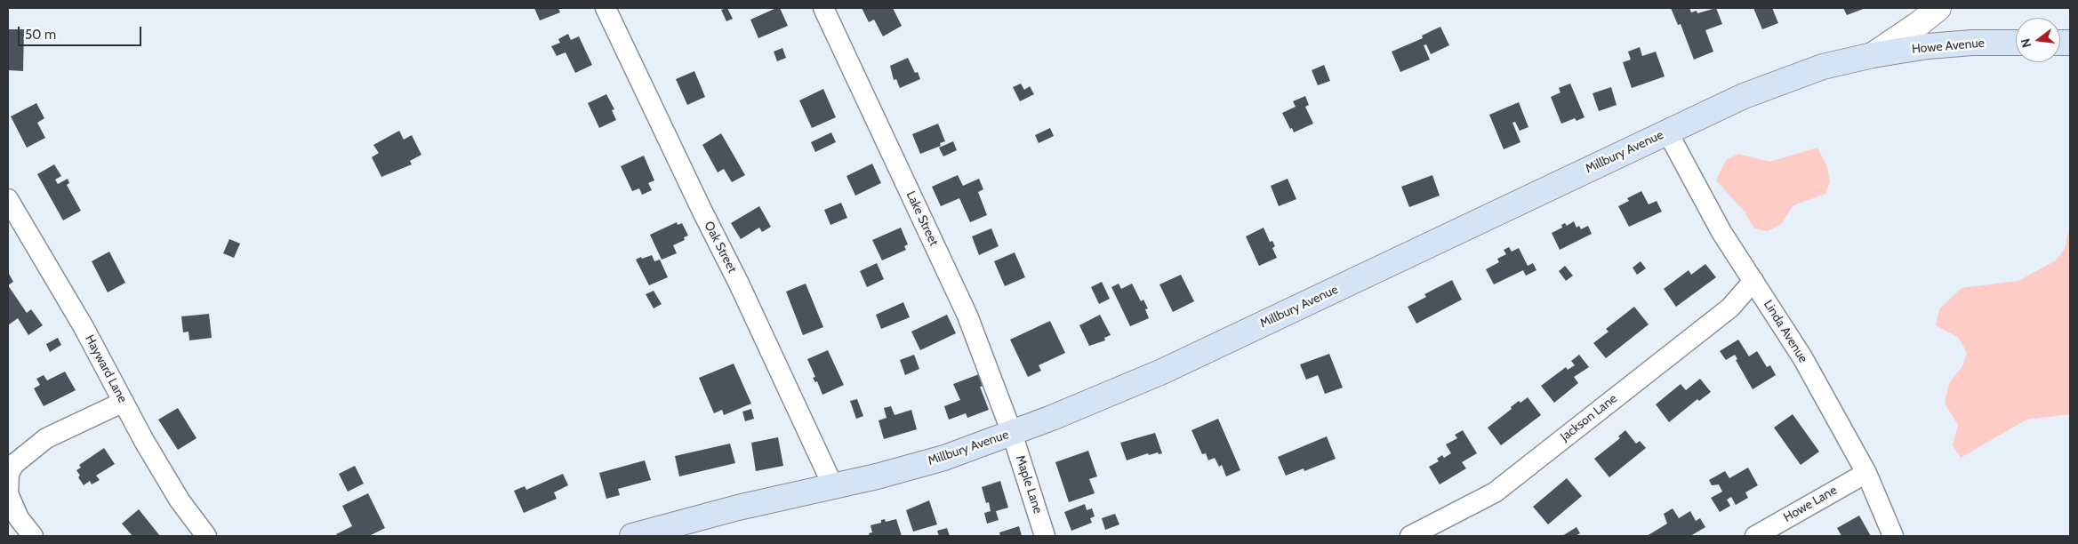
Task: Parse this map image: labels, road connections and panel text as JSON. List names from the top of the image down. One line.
{"streets":{"main road":["Howe Avenue","Millbury Avenue"],"street":["Lake Street","Oak Street","Linda Avenue","Hayward Lane","Jackson Lane","Maple Lane","Howe Lane"]},"crossings":[["Howe Avenue","Millbury Avenue"],["Millbury Avenue","Lake Street"],["Millbury Avenue","Oak Street"],["Millbury Avenue","Linda Avenue"],["Millbury Avenue","Maple Lane"],["Lake Street","Maple Lane"],["Linda Avenue","Jackson Lane"],["Linda Avenue","Howe Lane"]],"scale_bar":"50 m","north":"left"}
